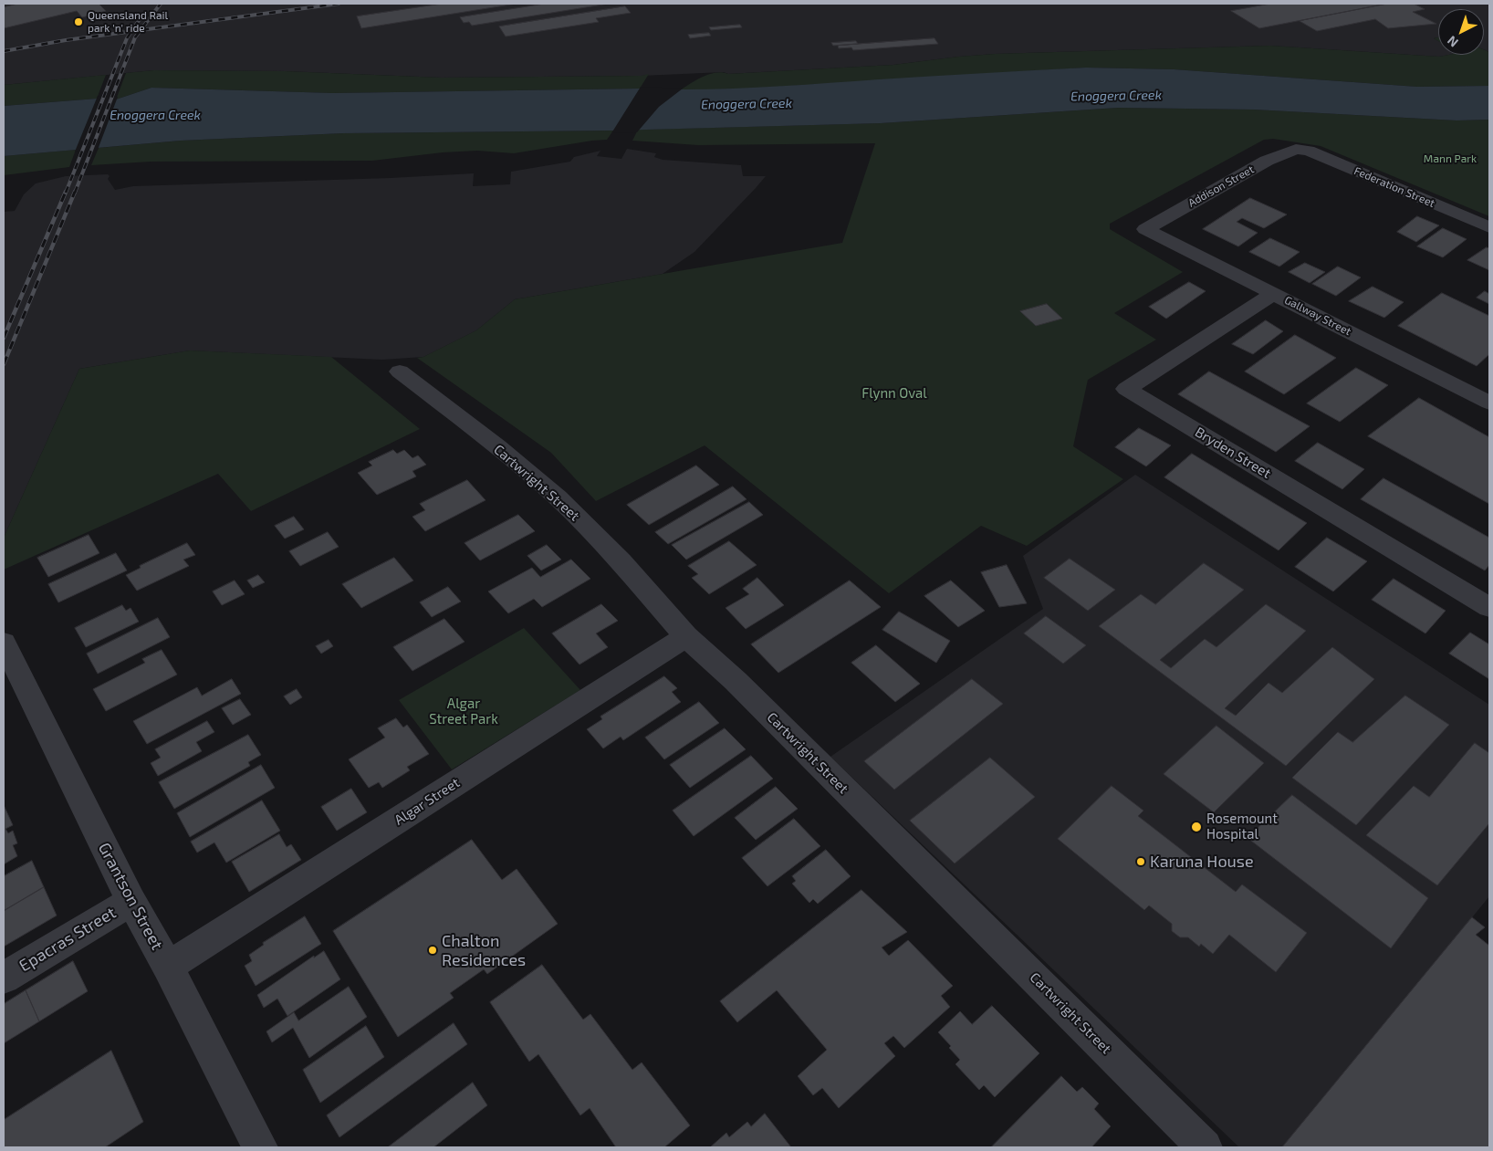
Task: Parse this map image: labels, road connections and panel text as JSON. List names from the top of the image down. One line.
{"streets":{"street":["Addison Street","Federation Street","Gallway Street","Bryden Street","Cartwright Street","Algar Street","Grantson Street","Epacras Street"]},"crossings":[["Addison Street","Federation Street"],["Addison Street","Gallway Street"],["Gallway Street","Bryden Street"],["Cartwright Street","Algar Street"],["Algar Street","Grantson Street"],["Grantson Street","Epacras Street"]],"water":["Enoggera Creek"],"parks":["Mann Park","Flynn Oval","Algar Street Park"],"places":["Queensland Rail park 'n' ride","Rosemount Hospital","Karuna House","Chalton Residences"],"north":"bottom left"}
